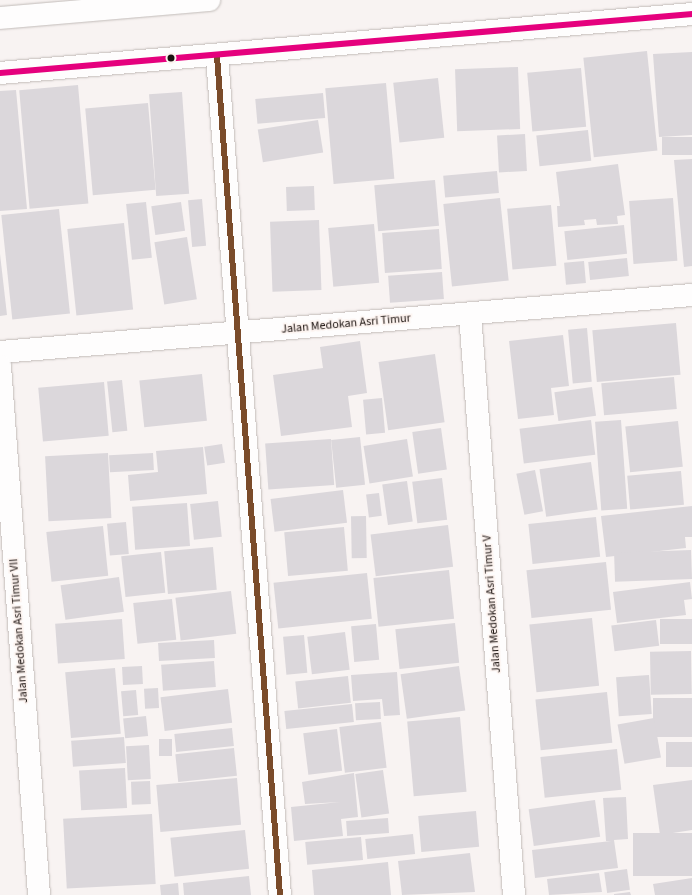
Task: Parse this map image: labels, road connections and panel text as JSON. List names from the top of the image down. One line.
{"streets":{"street":["Jalan Medokan Asri Timur","Jalan Medokan Asri Timur V","Jalan Medokan Asri Timur VII"]},"crossings":[["Jalan Medokan Asri Timur","Jalan Medokan Asri Timur V"]]}
